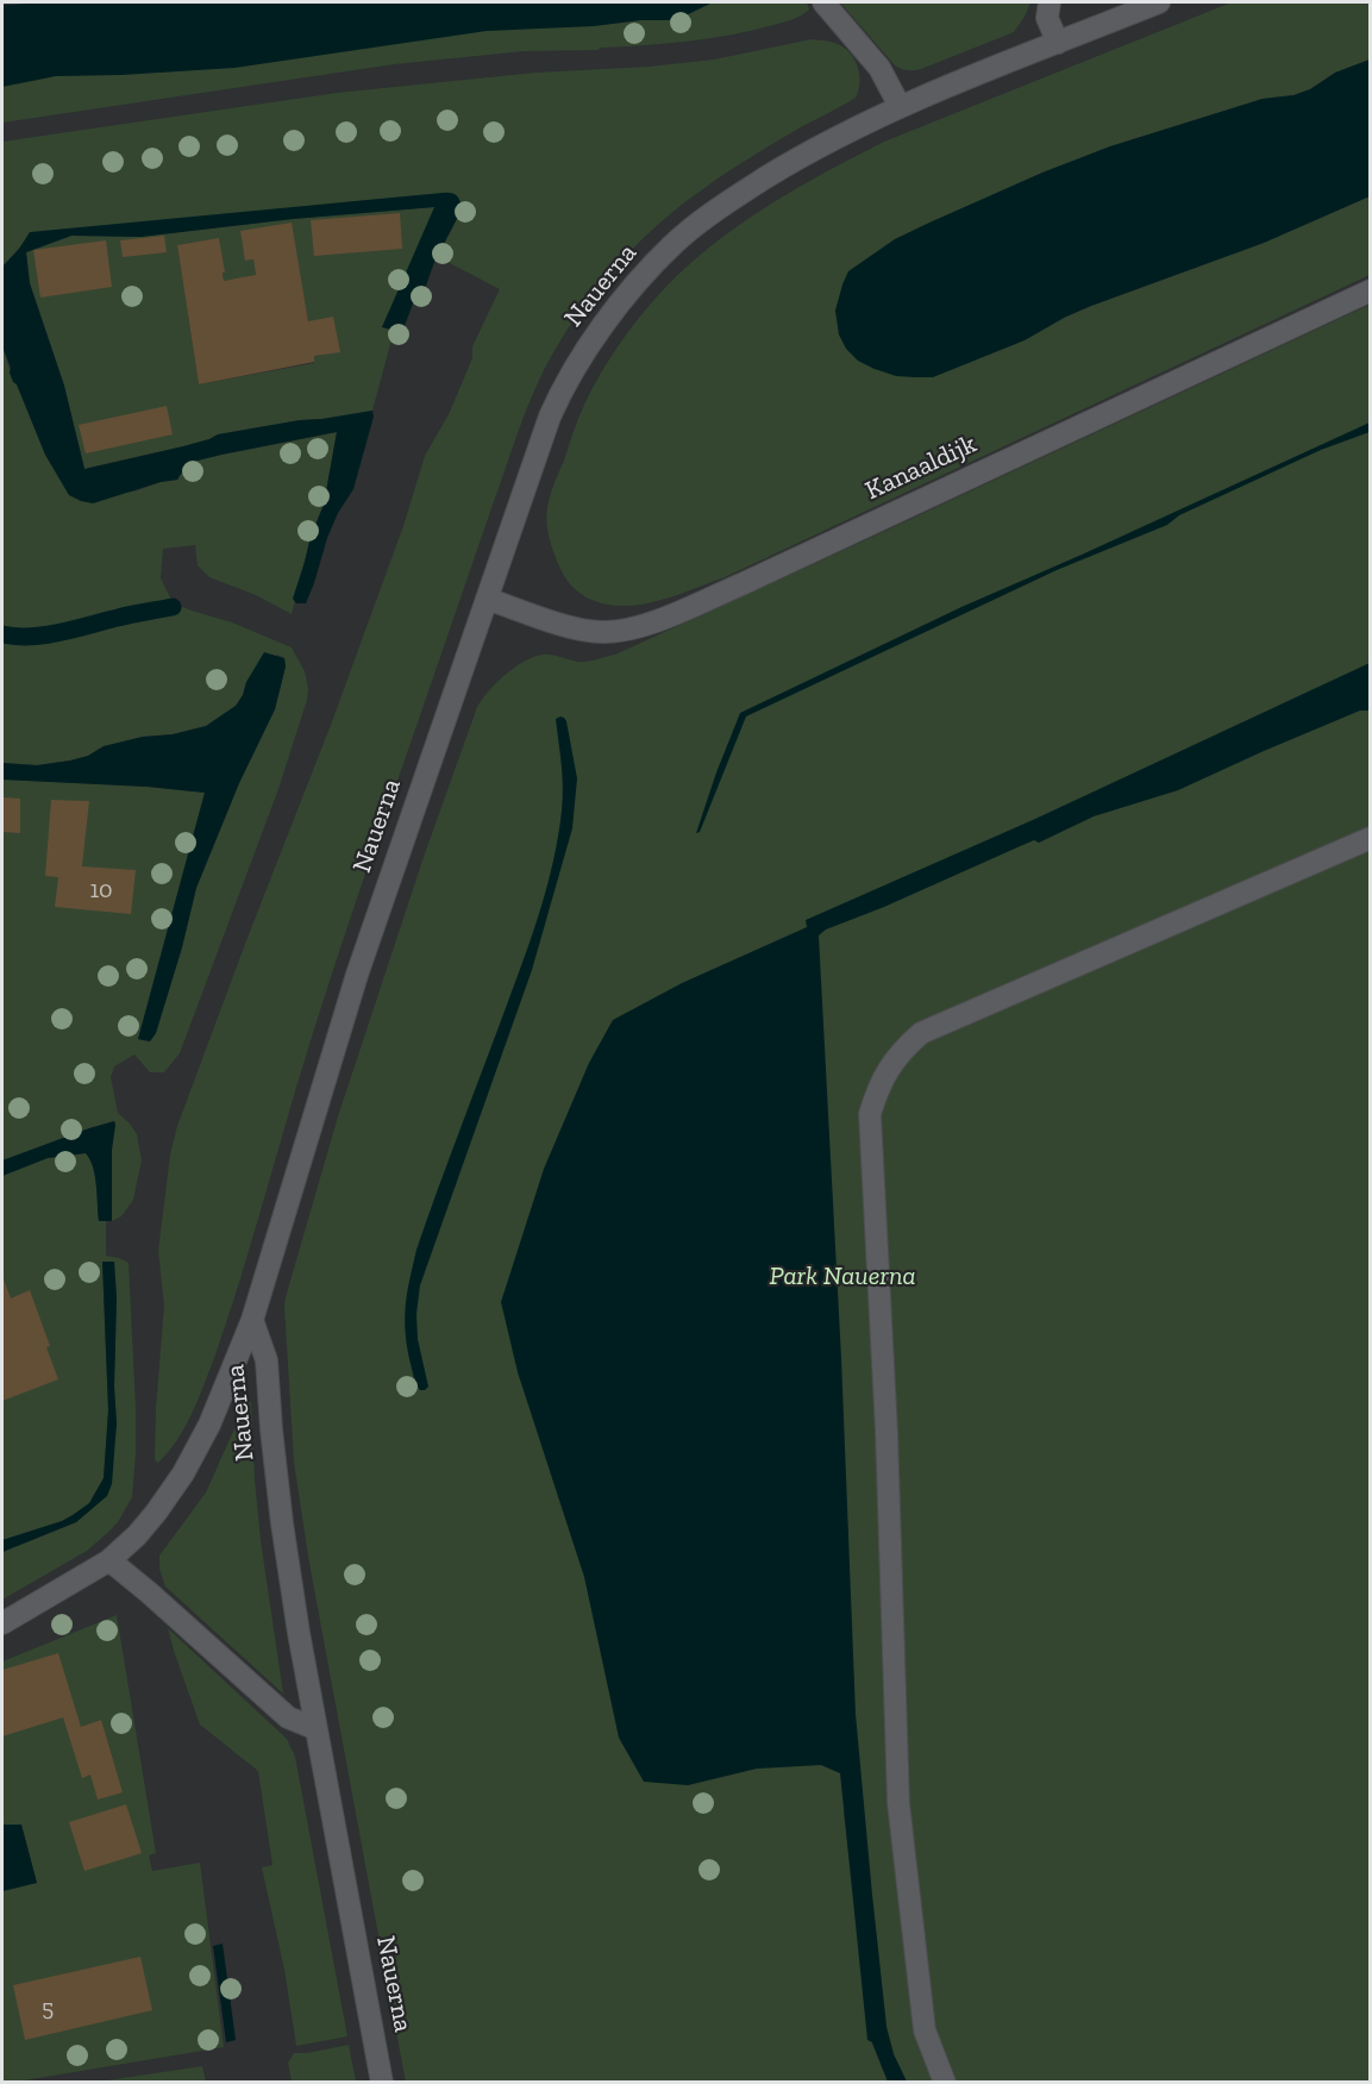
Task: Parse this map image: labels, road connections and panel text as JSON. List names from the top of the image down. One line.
{"streets":{"street":["Nauerna","Kanaaldijk"]},"crossings":[["Nauerna","Kanaaldijk"]],"parks":["Park Nauerna"],"house_numbers":["10","5"]}
